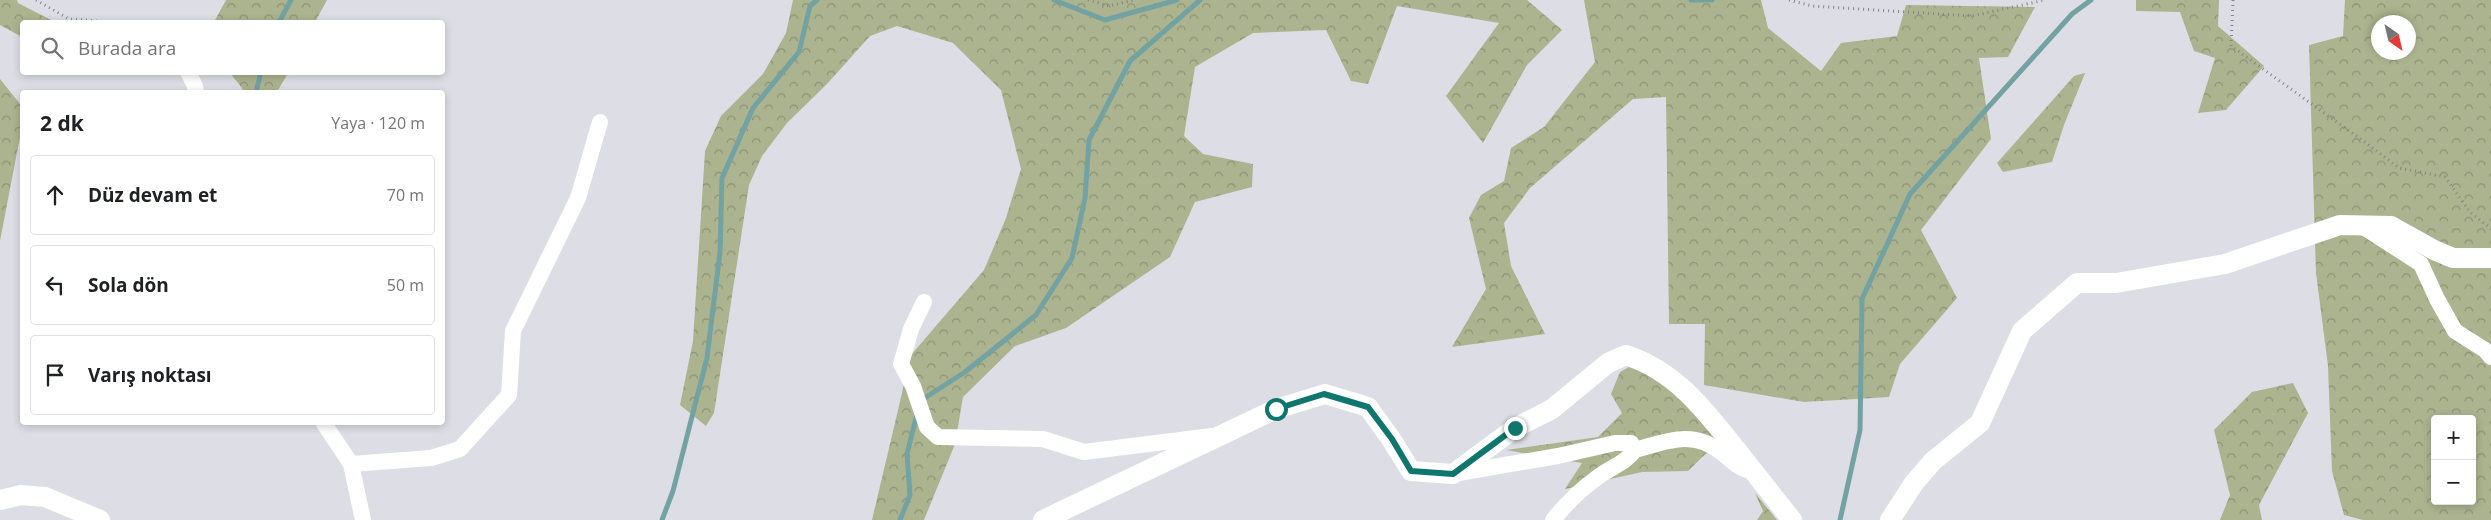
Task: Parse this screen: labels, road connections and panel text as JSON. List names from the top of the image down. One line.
{"north":"bottom right","page":{"search":"Burada ara","heading":["2 dk","Yaya · 120 m"],"list":[["Düz devam et","70 m"],["Sola dön","50 m"],"Varış noktası"],"map_buttons":["+","−"]}}
